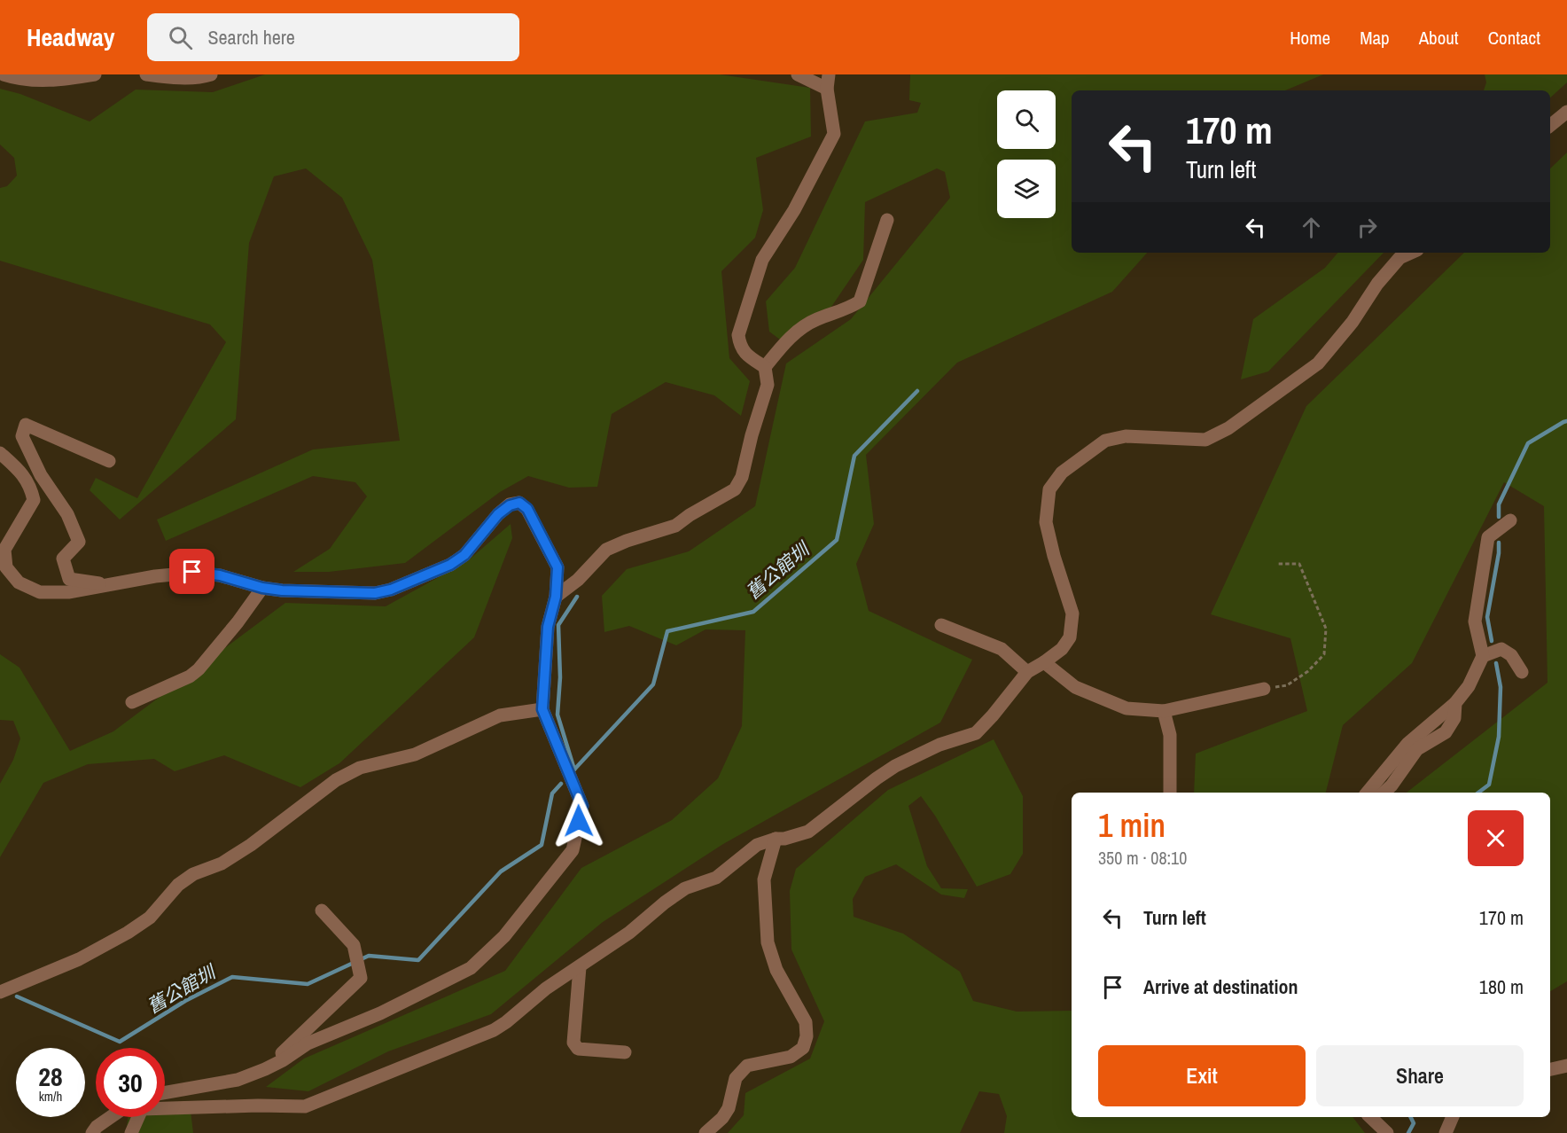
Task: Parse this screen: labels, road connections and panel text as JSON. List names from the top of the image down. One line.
{"water":["舊公館圳"],"page":{"header":"Headway","search":"Search here","nav":["Home","Map","About","Contact"],"turn":["170 m","Turn left"],"heading":["1 min","350 m · 08:10"],"list":[{"name":"Turn left","value":"170 m"},{"name":"Arrive at destination","value":"180 m"}],"buttons":["Exit","Share"],"speed":"28 km/h","limit":"30"}}
